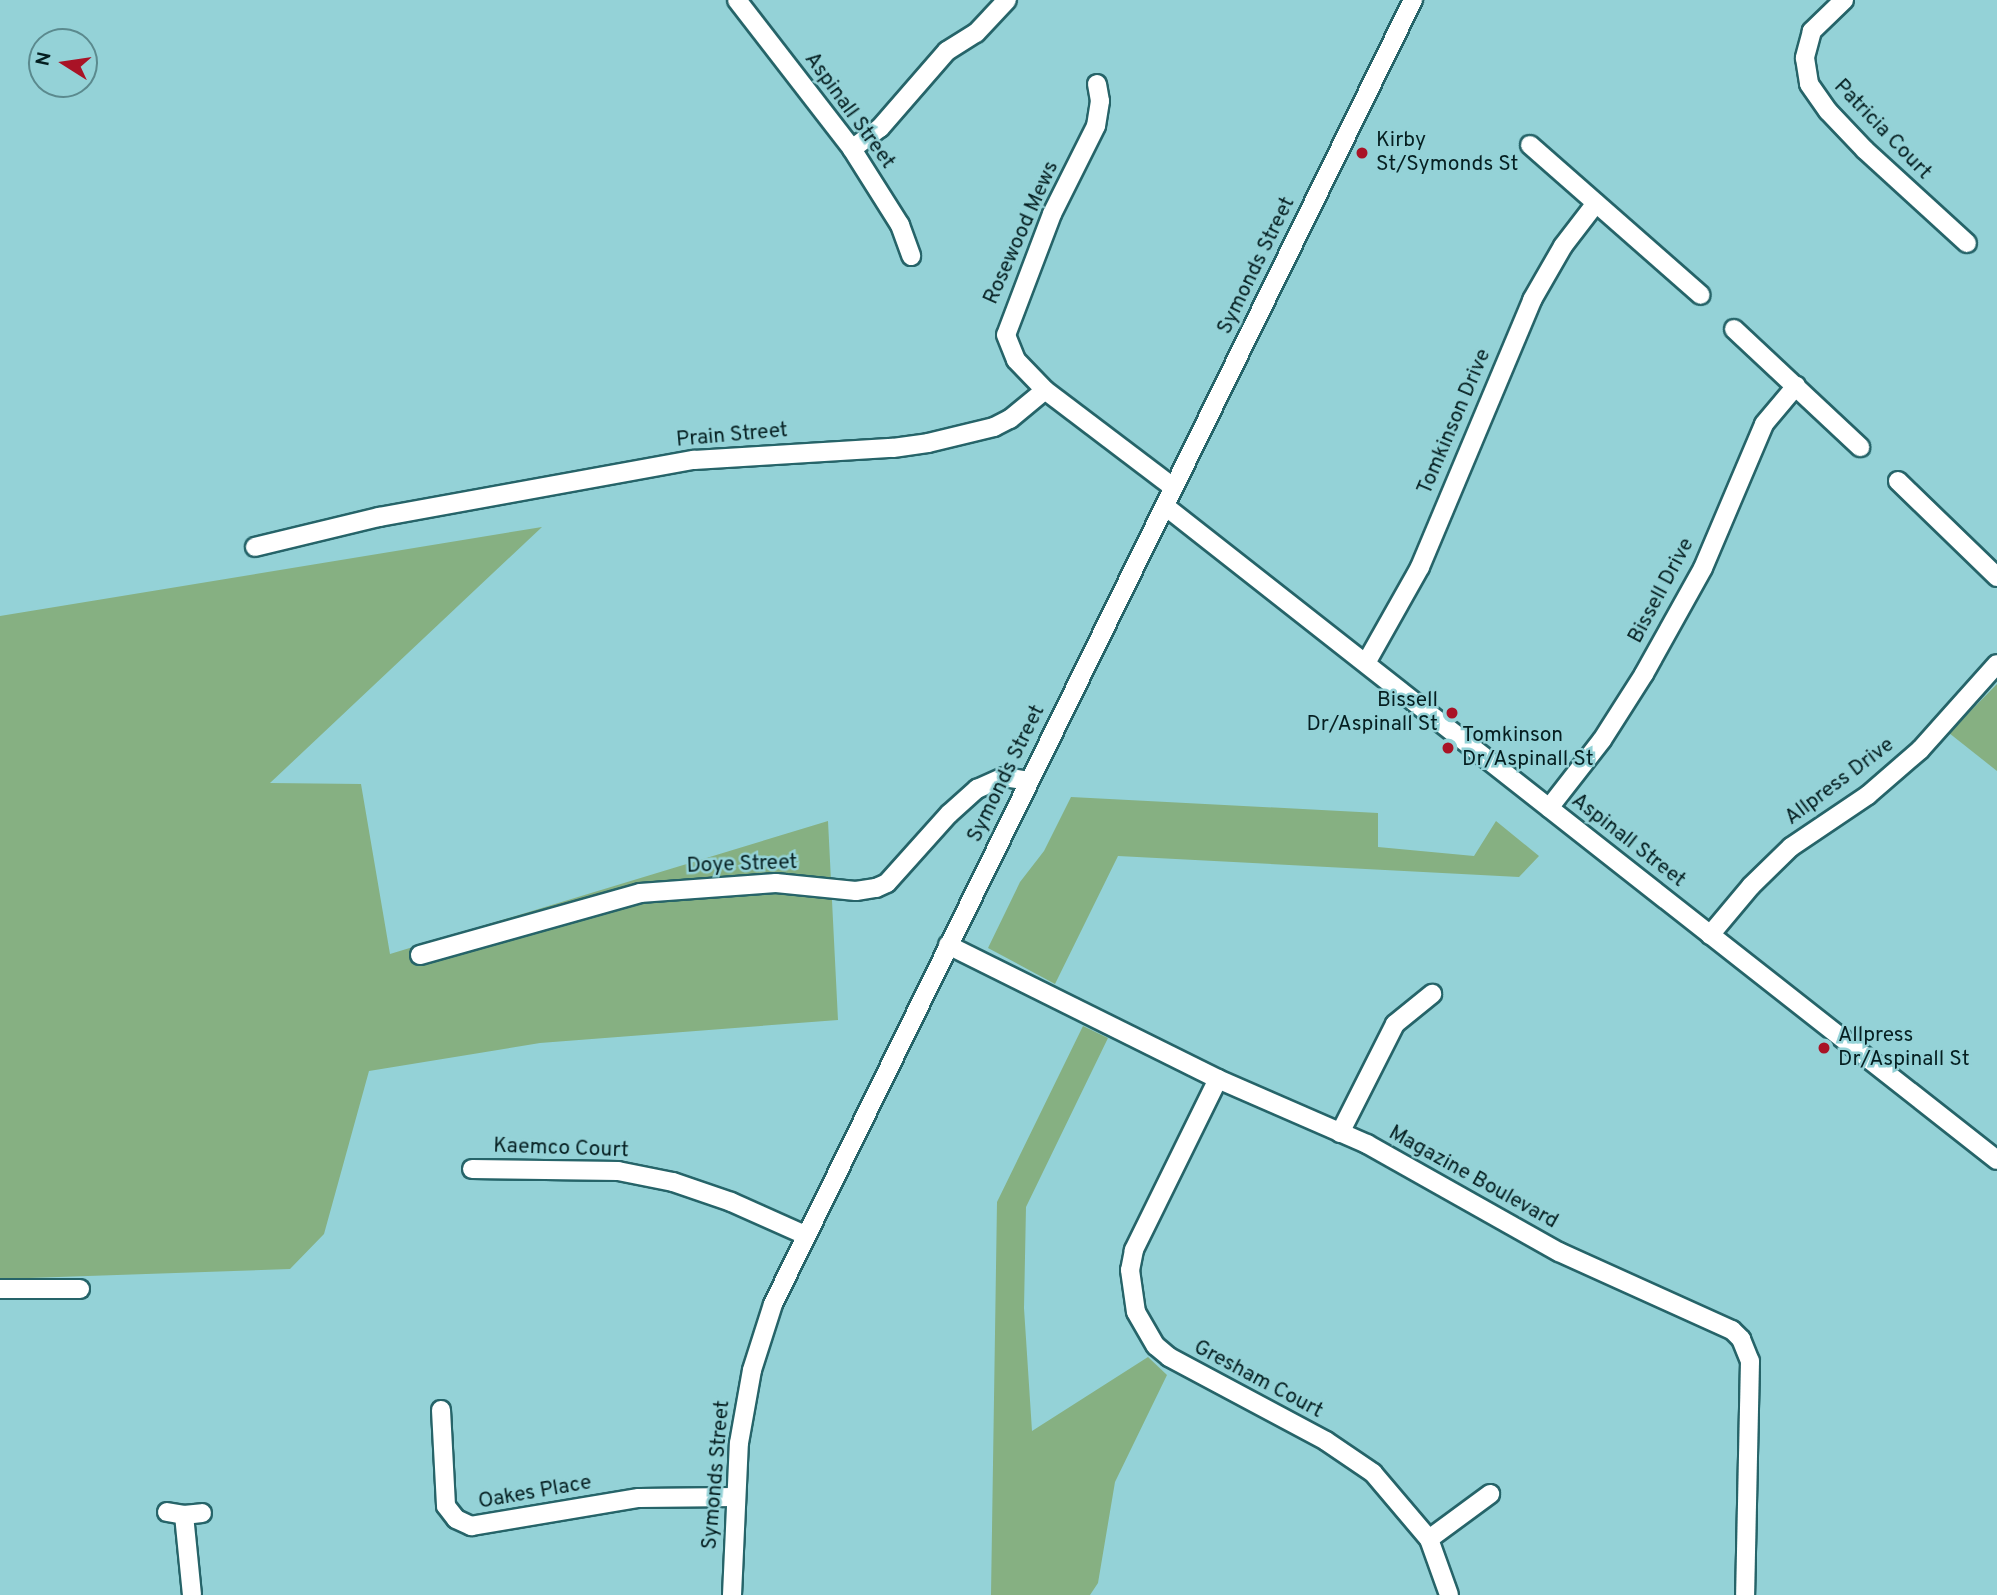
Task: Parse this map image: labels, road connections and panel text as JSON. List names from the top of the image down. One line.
{"streets":{"street":["Aspinall Street","Patricia Court","Rosewood Mews","Symonds Street","Tomkinson Drive","Prain Street","Bissell Drive","Allpress Drive","Doye Street","Kaemco Court","Magazine Boulevard","Gresham Court","Oakes Place"]},"crossings":[["Aspinall Street","Symonds Street"],["Aspinall Street","Tomkinson Drive"],["Aspinall Street","Bissell Drive"],["Aspinall Street","Allpress Drive"],["Rosewood Mews","Prain Street"],["Symonds Street","Doye Street"],["Symonds Street","Kaemco Court"],["Symonds Street","Magazine Boulevard"],["Symonds Street","Oakes Place"],["Magazine Boulevard","Gresham Court"]],"places":["Kirby St/Symonds St","Bissell Dr/Aspinall St","Tomkinson Dr/Aspinall St","Allpress Dr/Aspinall St"],"north":"left"}
